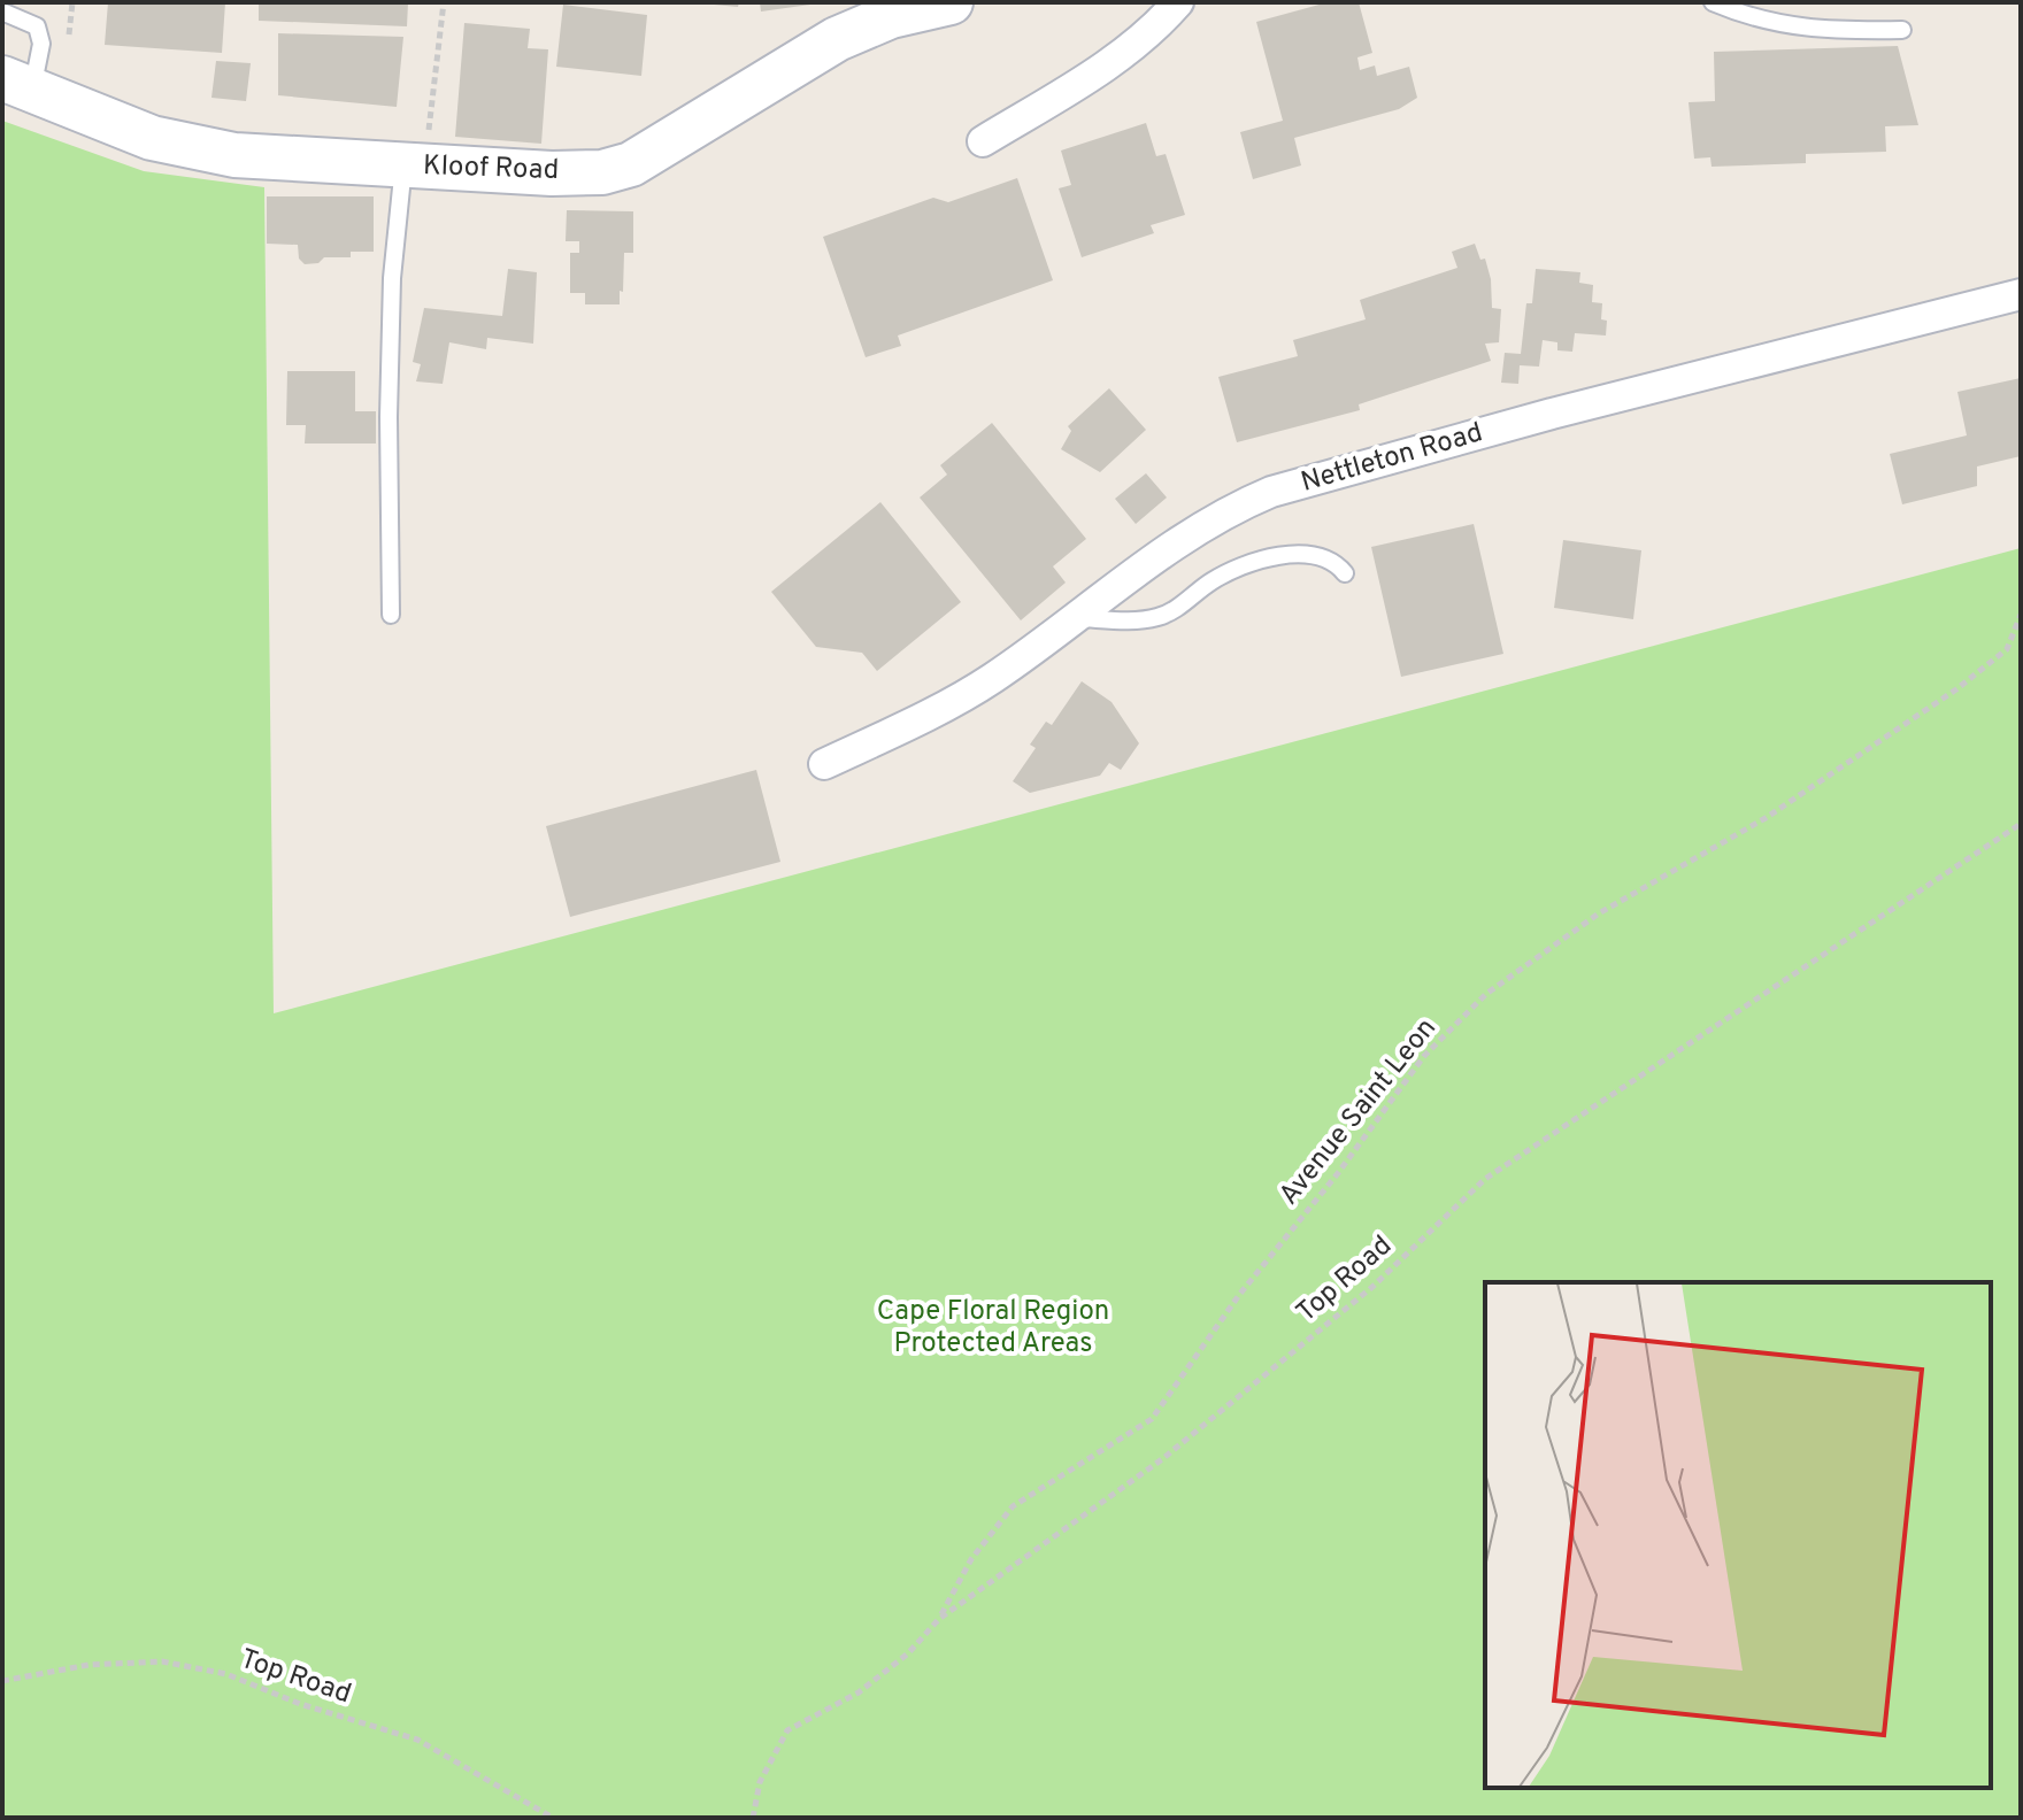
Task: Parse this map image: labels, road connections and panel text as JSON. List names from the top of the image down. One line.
{"streets":{"main road":["Kloof Road"],"street":["Nettleton Road"],"path":["Avenue Saint Leon","Top Road"]},"crossings":[["Avenue Saint Leon","Top Road"]],"parks":["Cape Floral Region Protected Areas"]}
